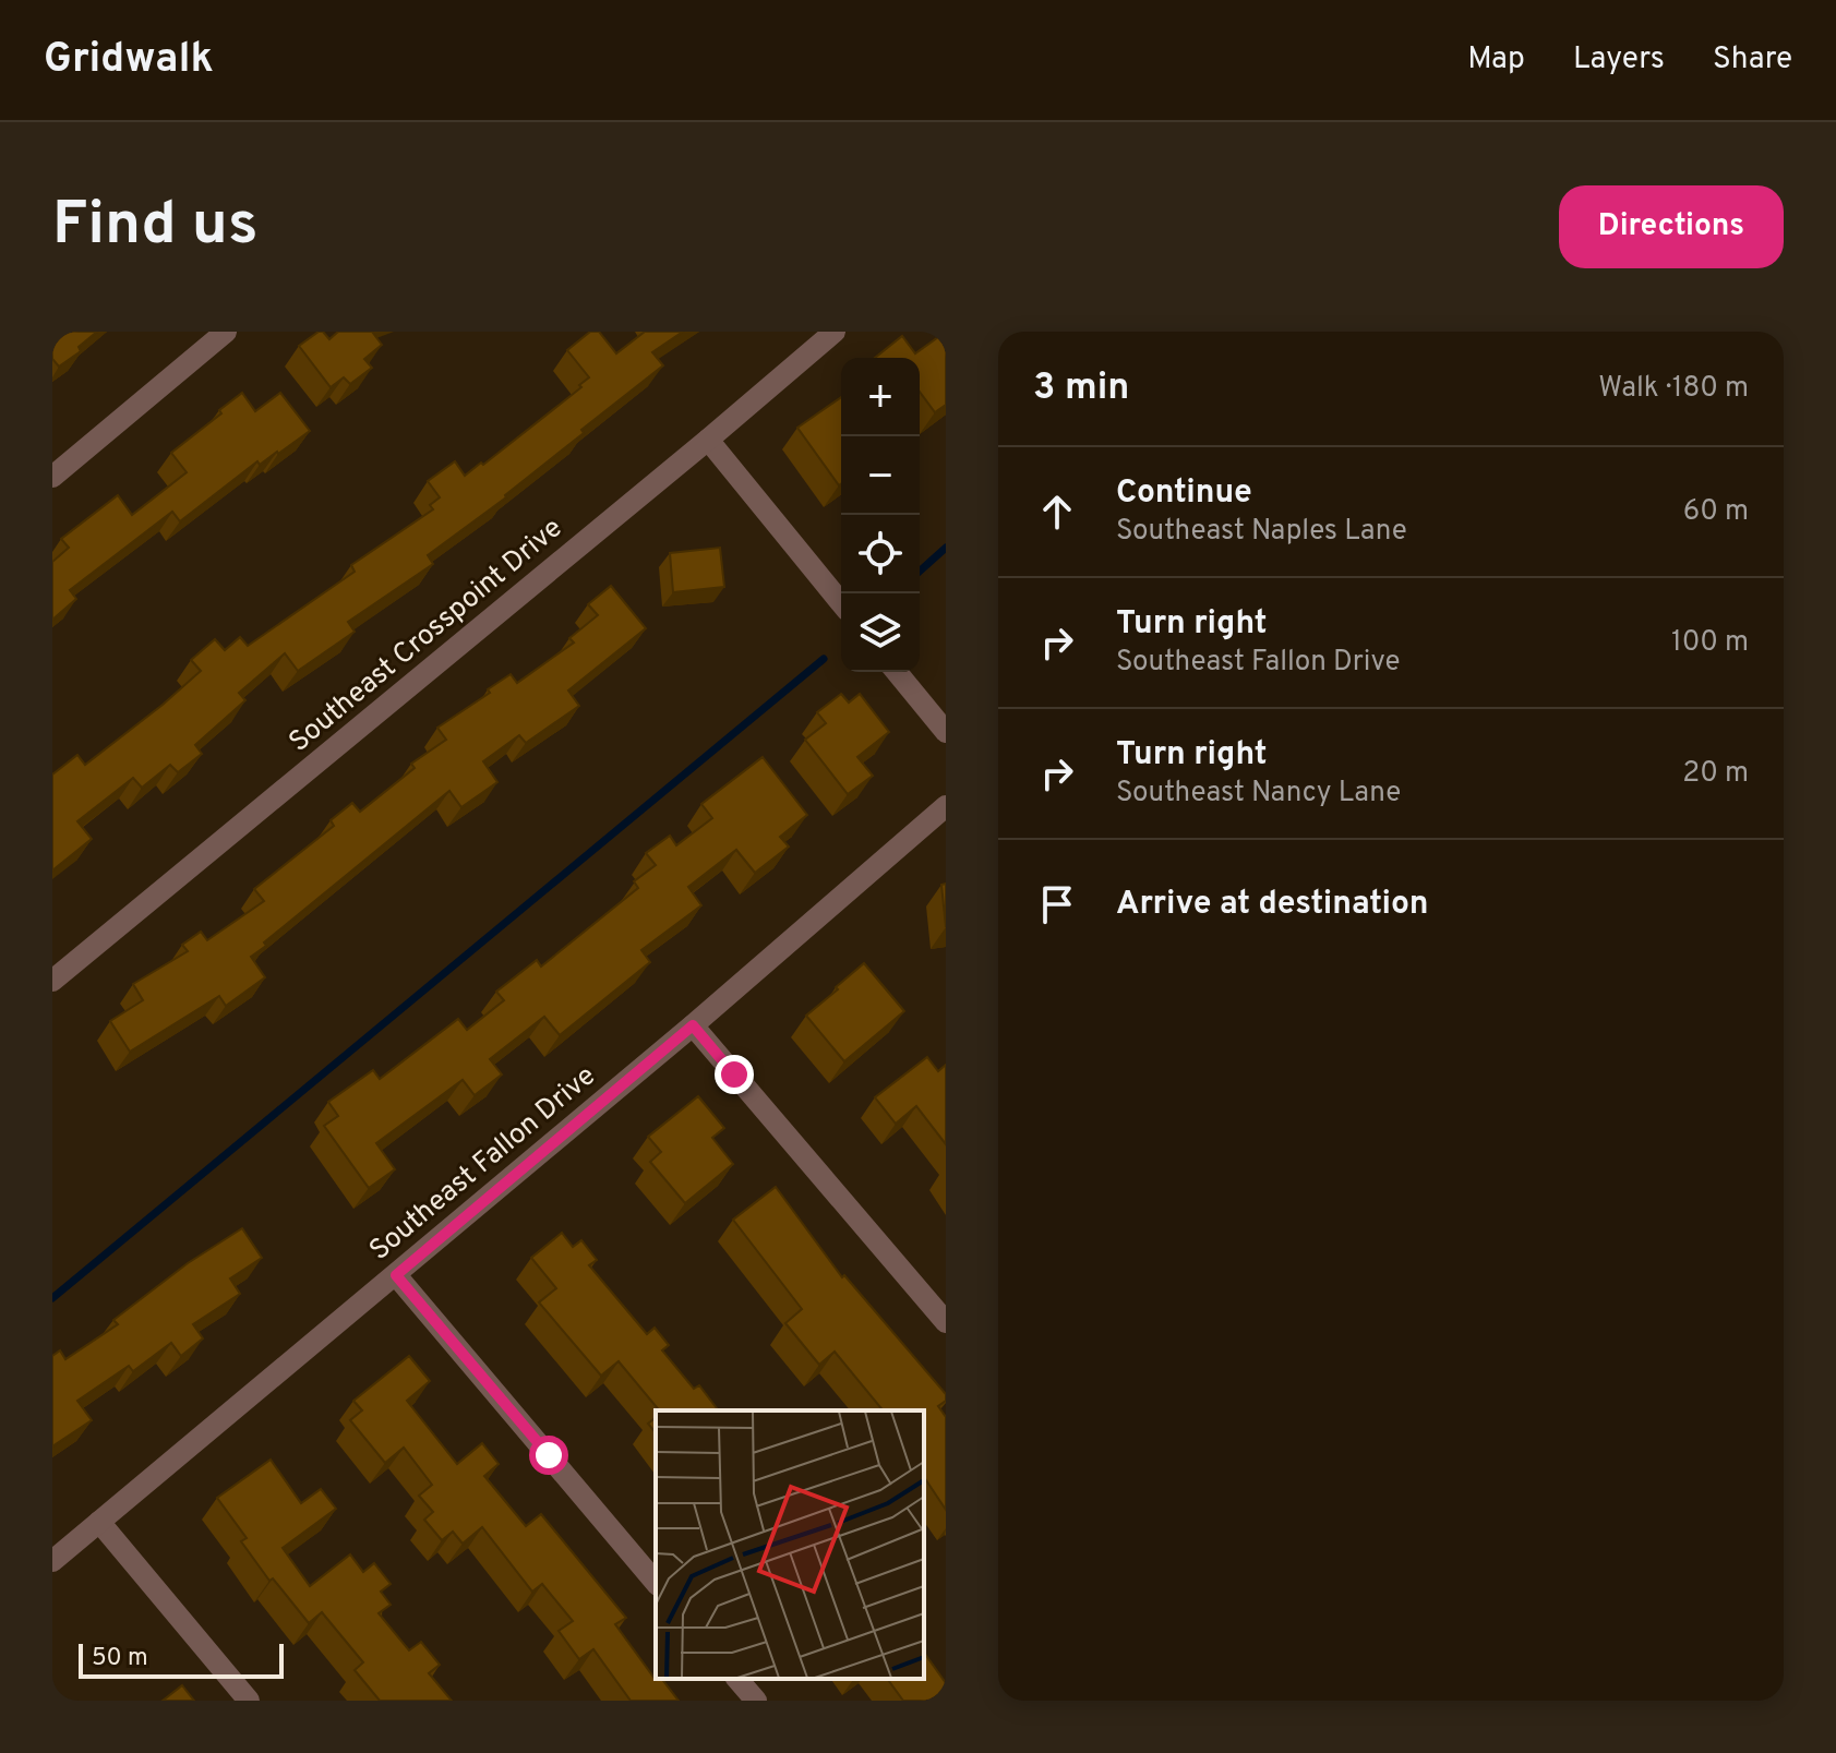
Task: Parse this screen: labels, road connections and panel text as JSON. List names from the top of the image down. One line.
{"streets":{"street":["Southeast Crosspoint Drive","Southeast Fallon Drive"]},"scale_bar":"50 m","page":{"header":"Gridwalk","nav":["Map","Layers","Share"],"buttons":"Directions","title":"Find us","heading":["3 min","Walk · 180 m"],"map_buttons":["+","−"],"list":[["Continue","Southeast Naples Lane","60 m"],["Turn right","Southeast Fallon Drive","100 m"],["Turn right","Southeast Nancy Lane","20 m"],"Arrive at destination"],"scale":"50 m"}}
